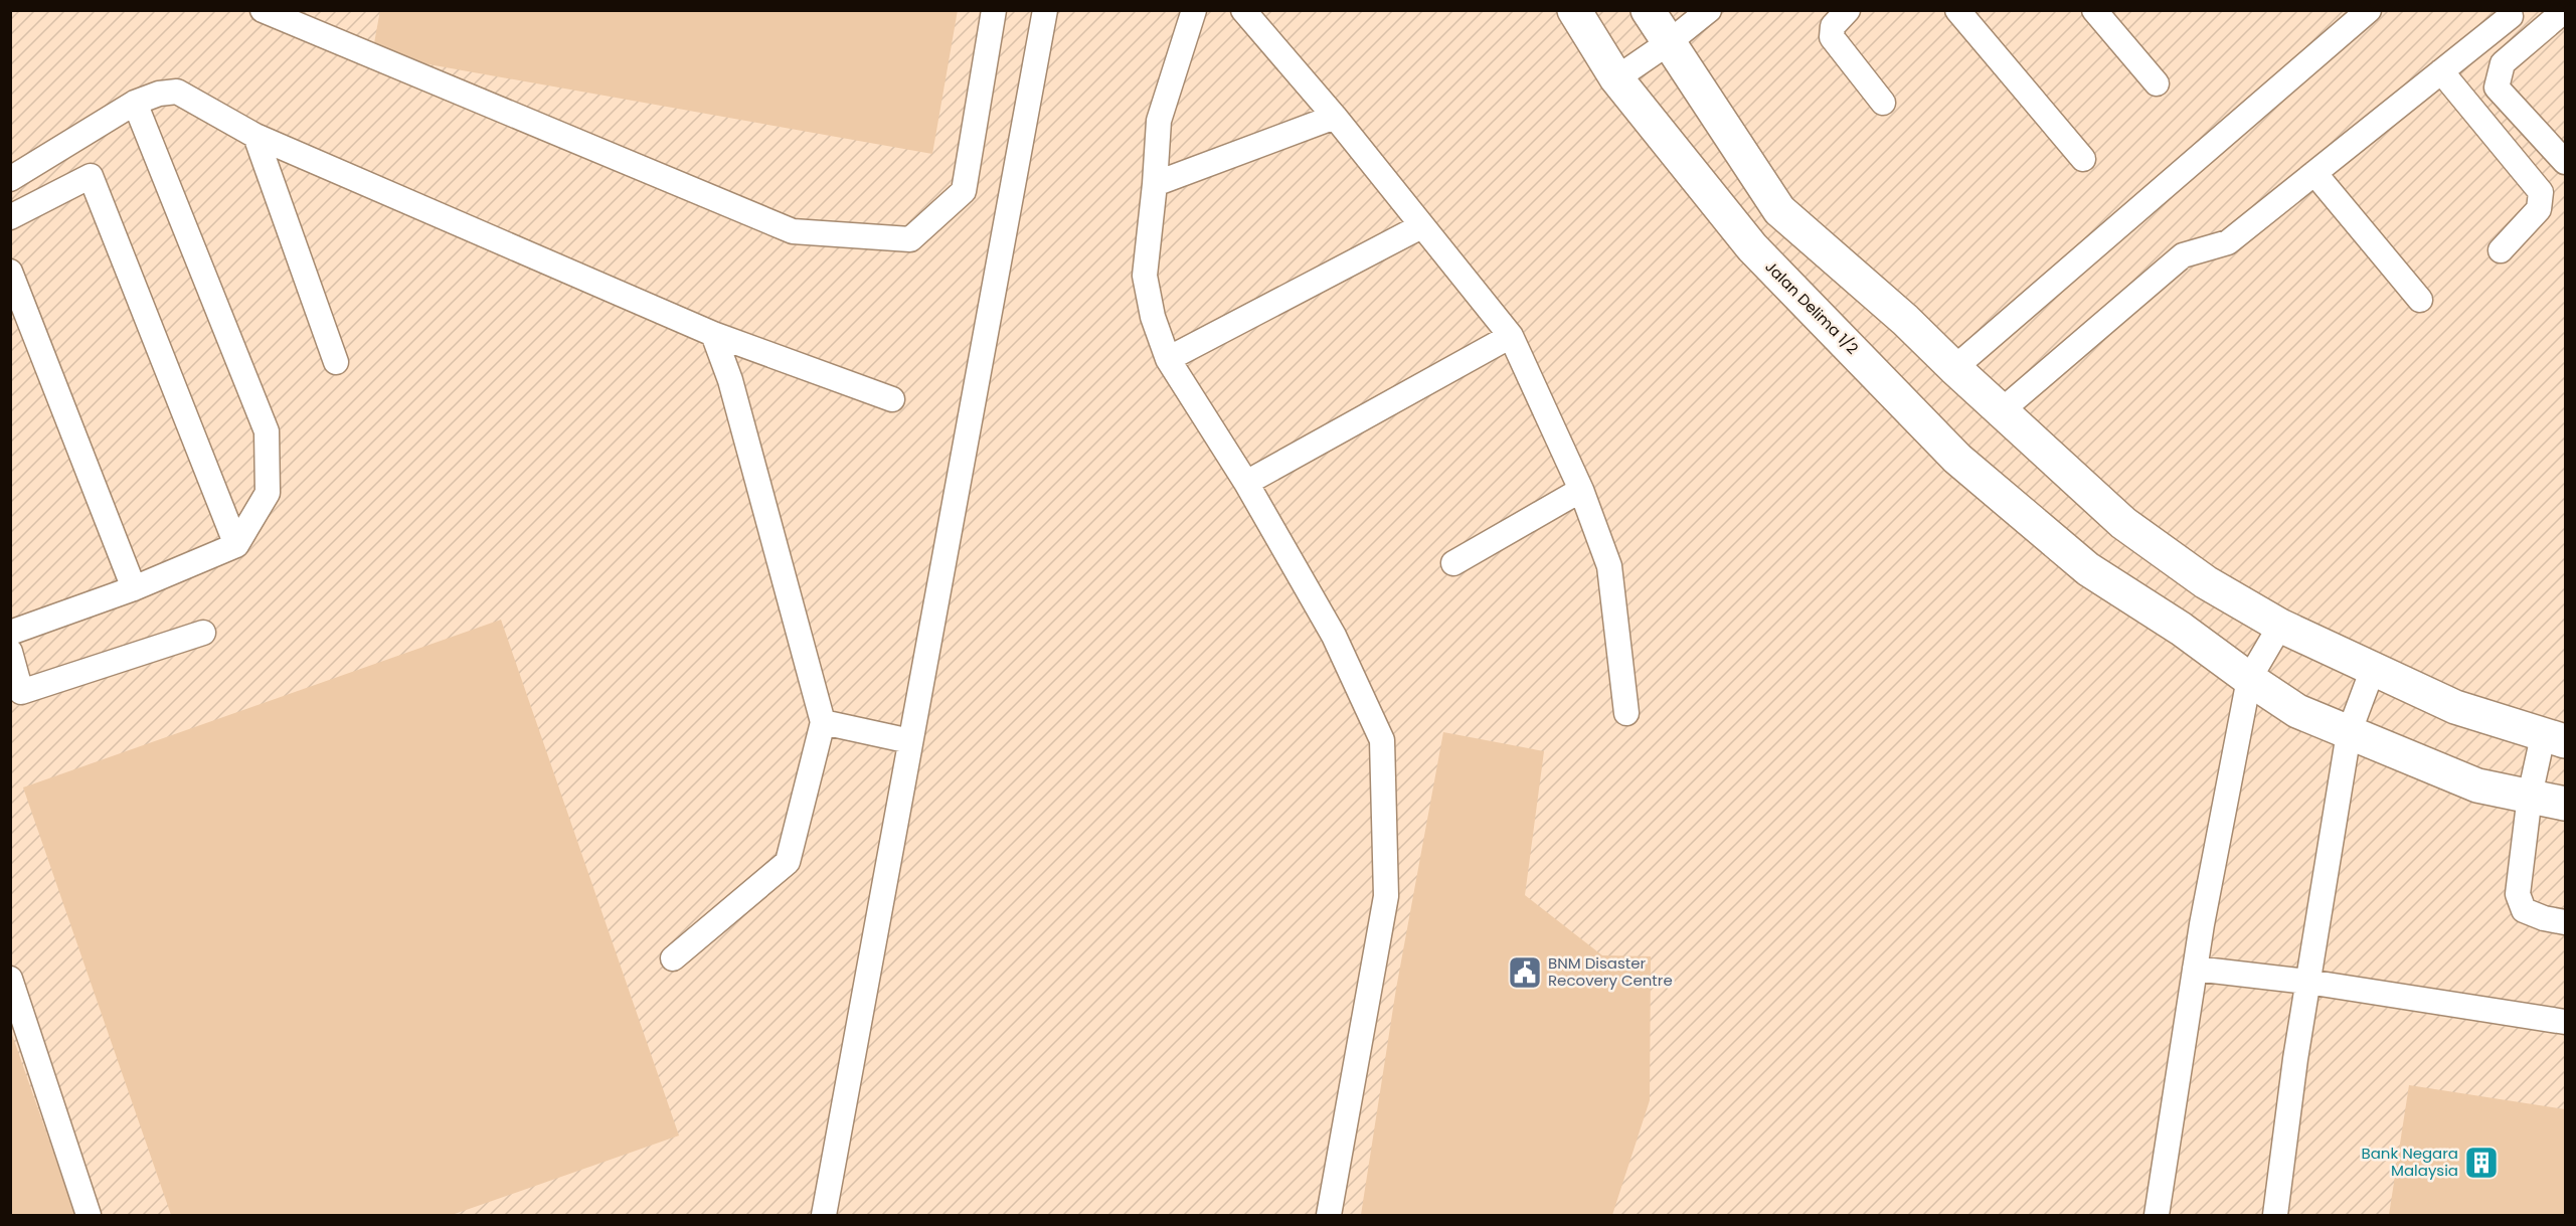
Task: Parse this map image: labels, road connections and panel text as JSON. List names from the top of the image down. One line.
{"streets":{"street":["Jalan Delima 1/2"]},"places":{"public building":["BNM Disaster Recovery Centre"],"building":["Bank Negara Malaysia"]}}
